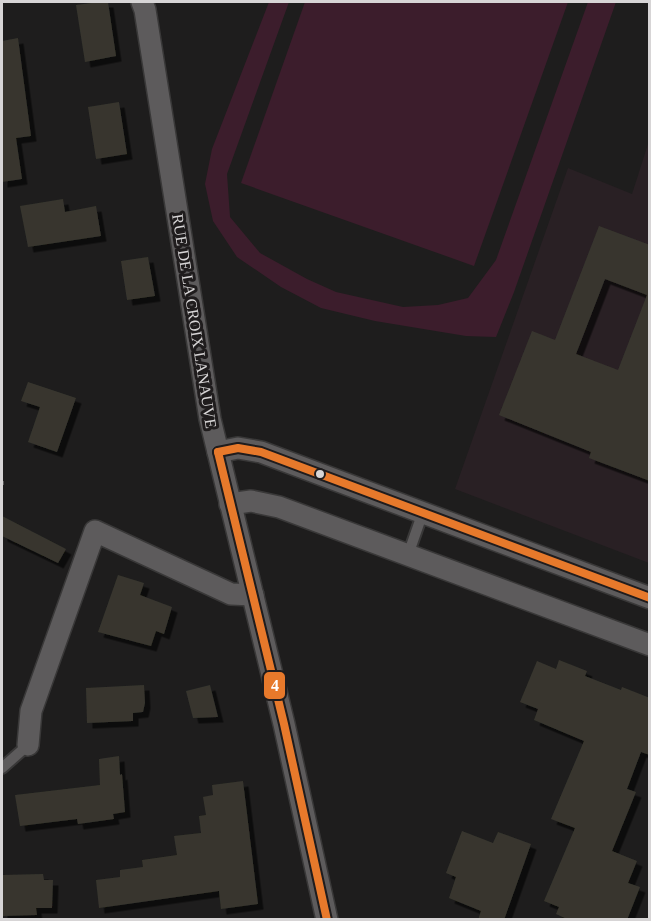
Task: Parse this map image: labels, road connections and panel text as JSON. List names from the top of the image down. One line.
{"streets":{"street":["RUE DE LA CROIX LANAUVE"]},"lines":["transit line 4"]}
